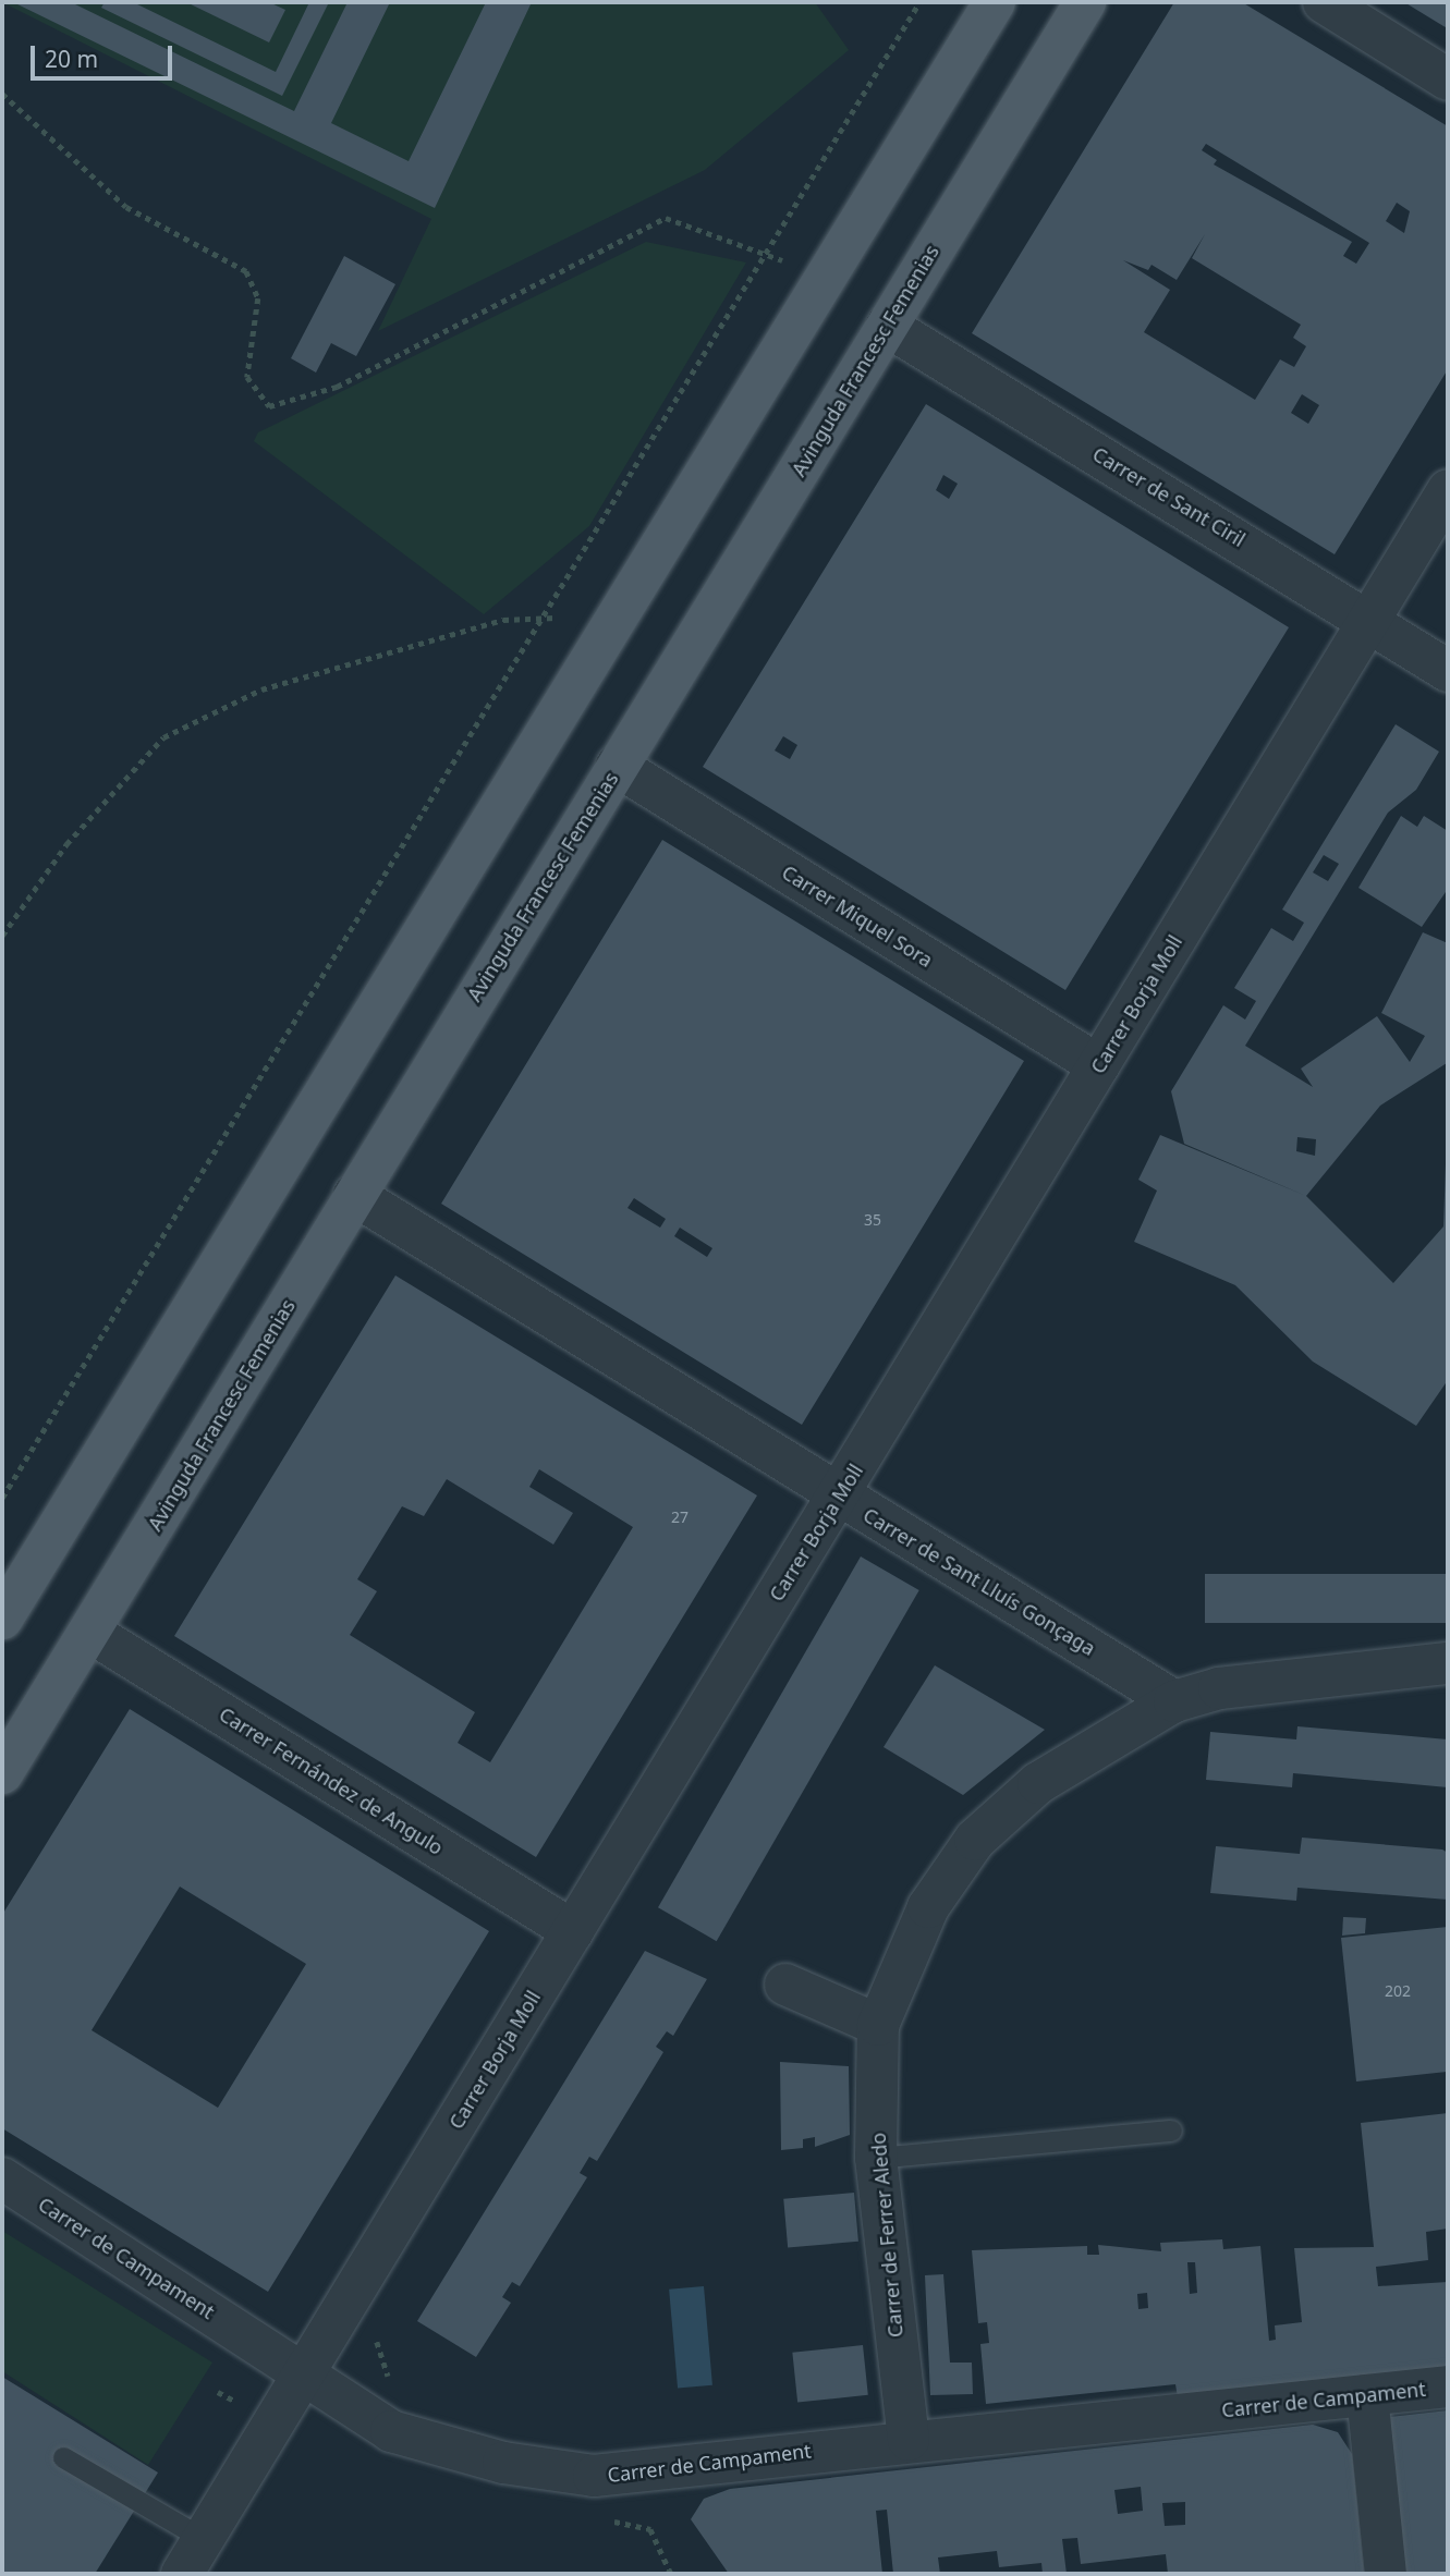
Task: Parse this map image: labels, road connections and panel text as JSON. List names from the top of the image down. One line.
{"streets":{"main road":["Avinguda Francesc Femenias"],"street":["Carrer de Sant Ciril","Carrer Miquel Sora","Carrer Borja Moll","Carrer de Sant Lluís Gonçaga","Carrer Fernández de Angulo","Carrer de Ferrer Aledo","Carrer de Campament"]},"crossings":[["Avinguda Francesc Femenias","Carrer de Sant Ciril"],["Avinguda Francesc Femenias","Carrer Miquel Sora"],["Avinguda Francesc Femenias","Carrer de Sant Lluís Gonçaga"],["Avinguda Francesc Femenias","Carrer Fernández de Angulo"],["Carrer de Sant Ciril","Carrer Borja Moll"],["Carrer Miquel Sora","Carrer Borja Moll"],["Carrer Borja Moll","Carrer de Sant Lluís Gonçaga"],["Carrer Borja Moll","Carrer Fernández de Angulo"],["Carrer Borja Moll","Carrer de Campament"],["Carrer de Sant Lluís Gonçaga","Carrer de Ferrer Aledo"],["Carrer de Ferrer Aledo","Carrer de Campament"]],"house_numbers":["35","27","202"],"scale_bar":"20 m"}
